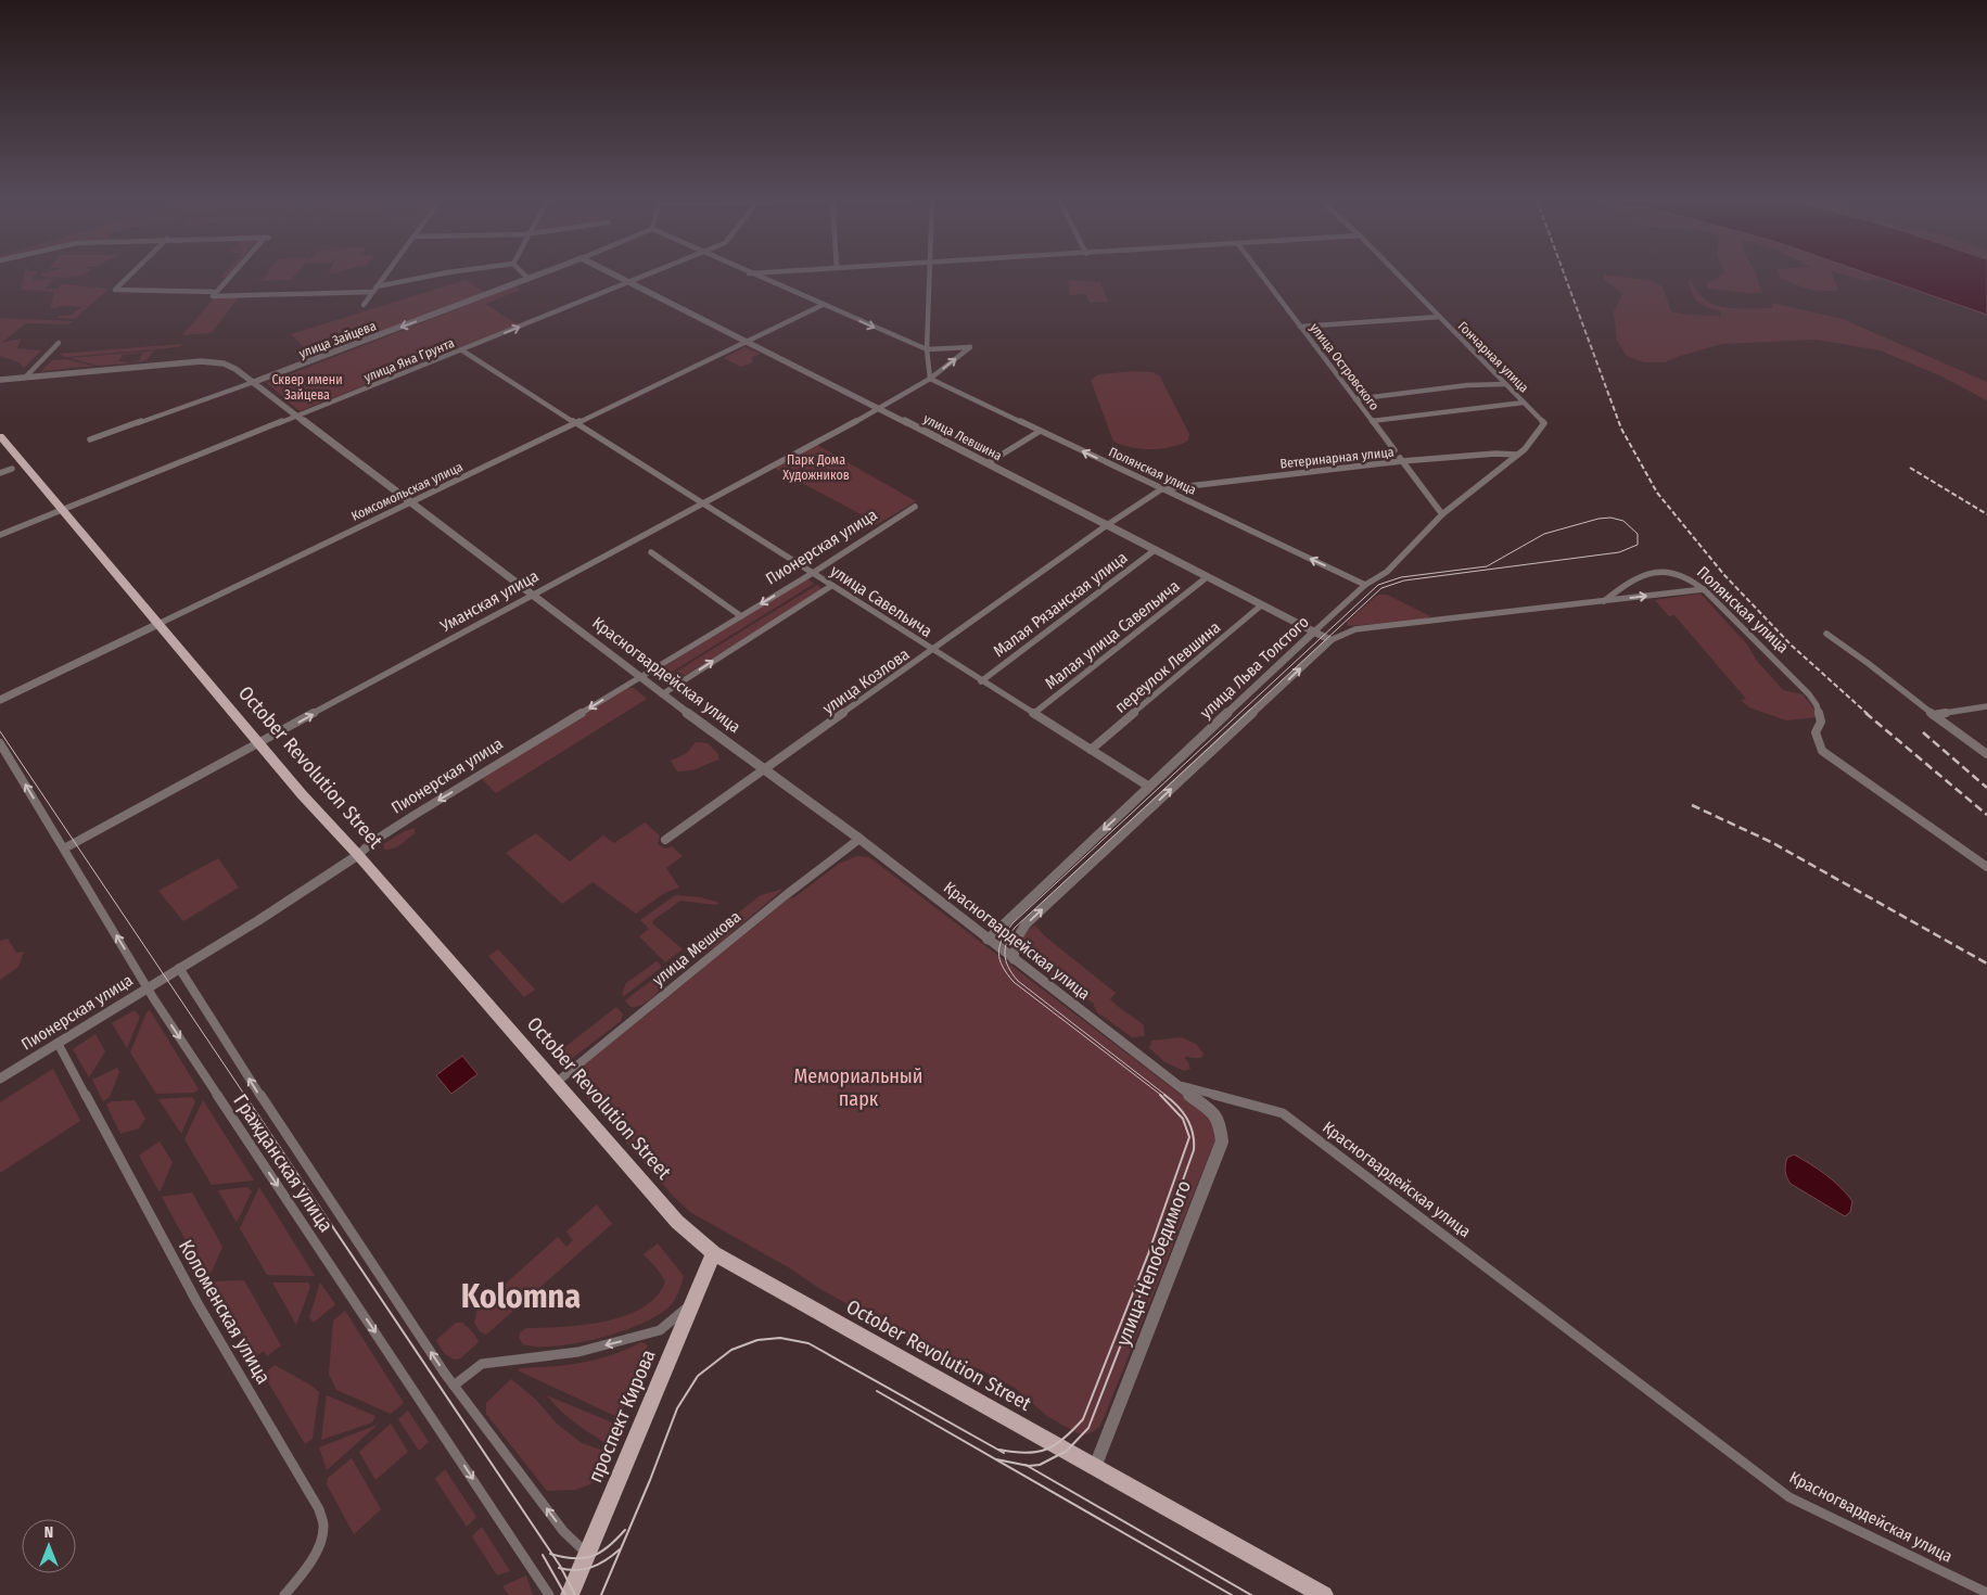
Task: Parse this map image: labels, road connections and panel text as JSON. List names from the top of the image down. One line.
{"streets":{"main road":["October Revolution Street","проспект Кирова"],"street":["улица Зайцева","Гончарная улица","улица Яна Грунта","улица Островского","улица Левшина","Ветеринарная улица","Полянская улица","Комсомольская улица","Пионерская улица","Уманская улица","улица Савельича","Малая Рязанская улица","Малая улица Савельича","переулок Левшина","улица Льва Толстого","Красногвардейская улица","улица Козлова","улица Мешкова","Гражданская улица","улица Непобедимого","Коломенская улица"]},"crossings":[["улица Зайцева","Красногвардейская улица"],["Гончарная улица","улица Льва Толстого"],["улица Яна Грунта","улица Левшина"],["улица Яна Грунта","улица Савельича"],["улица Яна Грунта","Красногвардейская улица"],["улица Яна Грунта","October Revolution Street"],["улица Левшина","Комсомольская улица"],["улица Левшина","Уманская улица"],["улица Левшина","Малая Рязанская улица"],["улица Левшина","Малая улица Савельича"],["улица Левшина","переулок Левшина"],["улица Левшина","улица Льва Толстого"],["улица Левшина","улица Козлова"],["Ветеринарная улица","Полянская улица"],["Ветеринарная улица","улица Льва Толстого"],["Ветеринарная улица","улица Козлова"],["Полянская улица","Уманская улица"],["Полянская улица","улица Льва Толстого"],["Полянская улица","улица Козлова"],["Комсомольская улица","улица Савельича"],["Комсомольская улица","Красногвардейская улица"],["Комсомольская улица","October Revolution Street"],["Пионерская улица","улица Савельича"],["Пионерская улица","Красногвардейская улица"],["Пионерская улица","October Revolution Street"],["Пионерская улица","Гражданская улица"],["Пионерская улица","Коломенская улица"],["Уманская улица","улица Савельича"],["Уманская улица","Красногвардейская улица"],["Уманская улица","October Revolution Street"],["Уманская улица","Гражданская улица"],["улица Савельича","Малая Рязанская улица"],["улица Савельича","Малая улица Савельича"],["улица Савельича","переулок Левшина"],["улица Савельича","улица Льва Толстого"],["улица Савельича","улица Козлова"],["улица Льва Толстого","Красногвардейская улица"],["Красногвардейская улица","улица Козлова"],["Красногвардейская улица","улица Мешкова"],["Красногвардейская улица","улица Непобедимого"],["October Revolution Street","улица Мешкова"],["October Revolution Street","улица Непобедимого"],["October Revolution Street","проспект Кирова"],["Гражданская улица","проспект Кирова"]],"one_way":["Полянская улица","Пионерская улица"],"districts":["Kolomna"],"parks":["Сквер имени Зайцева","Парк Дома Художников","Мемориальный парк"],"north":"top"}
